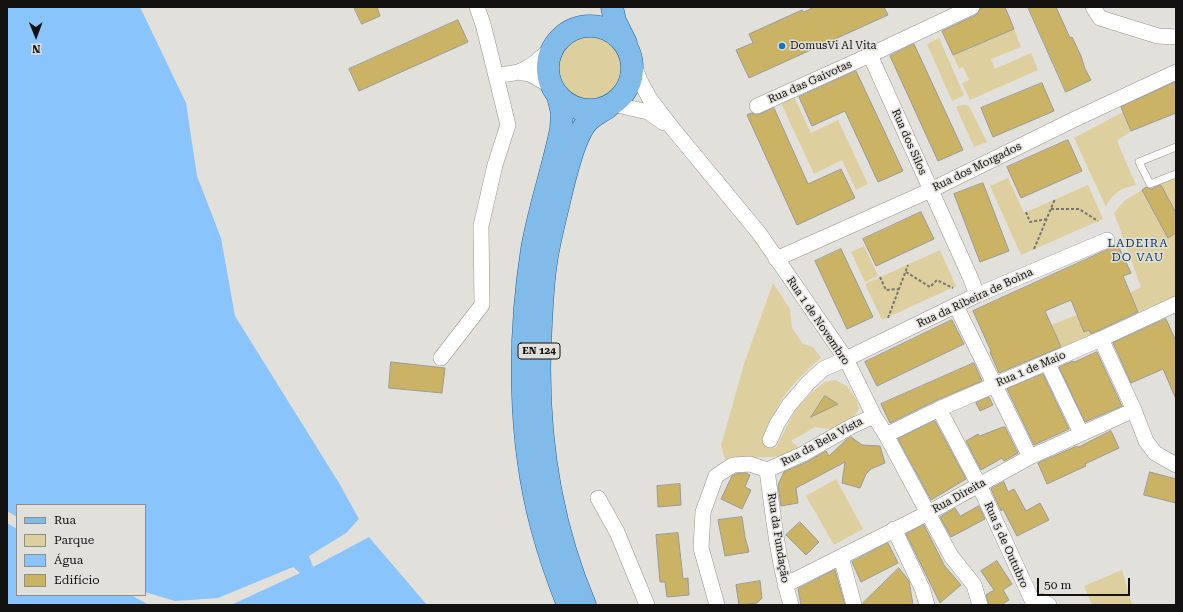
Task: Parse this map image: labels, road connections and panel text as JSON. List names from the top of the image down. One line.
{"streets":{"main road":["EN 124"],"street":["Rua das Gaivotas","Rua dos Silos","Rua dos Morgados","Rua da Ribeira de Boina","Rua 1 de Novembro","Rua 1 de Maio","Rua da Bela Vista","Rua Direita","Rua da Fundação","Rua 5 de Outubro"]},"crossings":[["Rua das Gaivotas","Rua dos Silos"],["Rua dos Silos","Rua dos Morgados"],["Rua dos Silos","Rua da Ribeira de Boina"],["Rua dos Morgados","Rua 1 de Novembro"],["Rua da Ribeira de Boina","Rua 1 de Novembro"],["Rua 1 de Novembro","Rua 1 de Maio"],["Rua 1 de Novembro","Rua da Bela Vista"],["Rua 1 de Novembro","Rua Direita"],["Rua 1 de Maio","Rua 5 de Outubro"],["Rua da Bela Vista","Rua da Fundação"],["Rua Direita","Rua da Fundação"],["Rua Direita","Rua 5 de Outubro"]],"districts":["LADEIRA DO VAU"],"places":["DomusVi Al Vita"],"legend":["Rua","Parque","Água","Edifício"],"scale_bar":"50 m","north":"bottom"}
